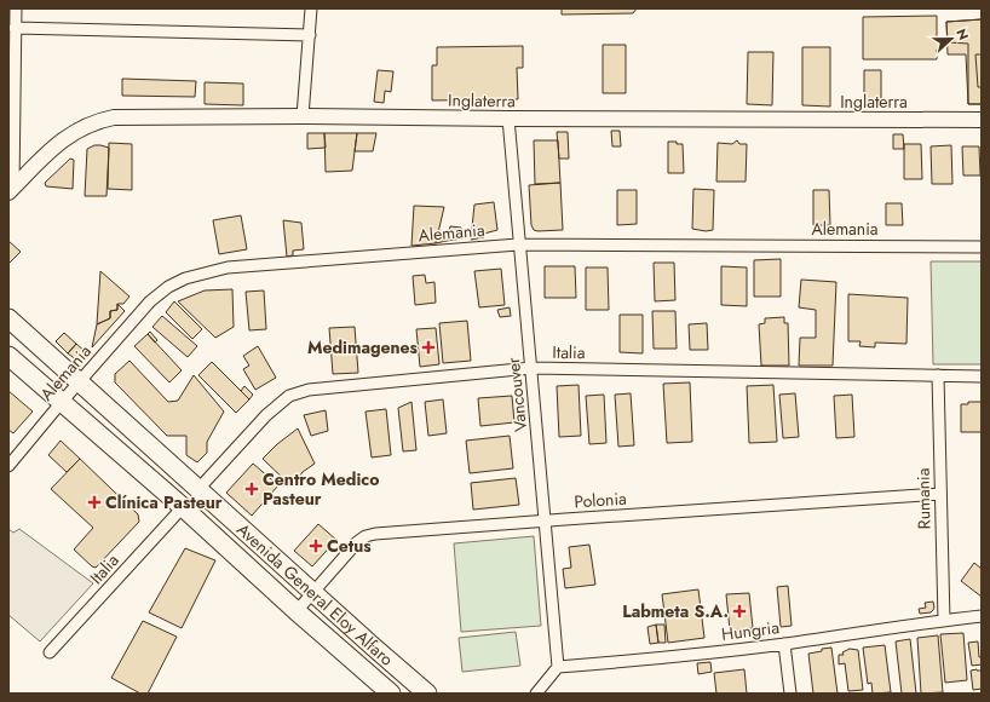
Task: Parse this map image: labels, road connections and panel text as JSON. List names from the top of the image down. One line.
{"streets":{"main road":["Avenida General Eloy Alfaro"],"street":["Inglaterra","Alemania","Italia","Vancouver","Rumania","Polonia","Hungria"]},"crossings":[["Inglaterra","Vancouver"],["Alemania","Vancouver"],["Alemania","Avenida General Eloy Alfaro"],["Italia","Vancouver"],["Italia","Rumania"],["Italia","Avenida General Eloy Alfaro"],["Vancouver","Polonia"],["Vancouver","Hungria"],["Rumania","Polonia"],["Rumania","Hungria"],["Polonia","Avenida General Eloy Alfaro"]],"places":{"health":["Medimagenes","Centro Medico Pasteur","Clínica Pasteur","Cetus","Labmeta S.A."]},"north":"right"}
